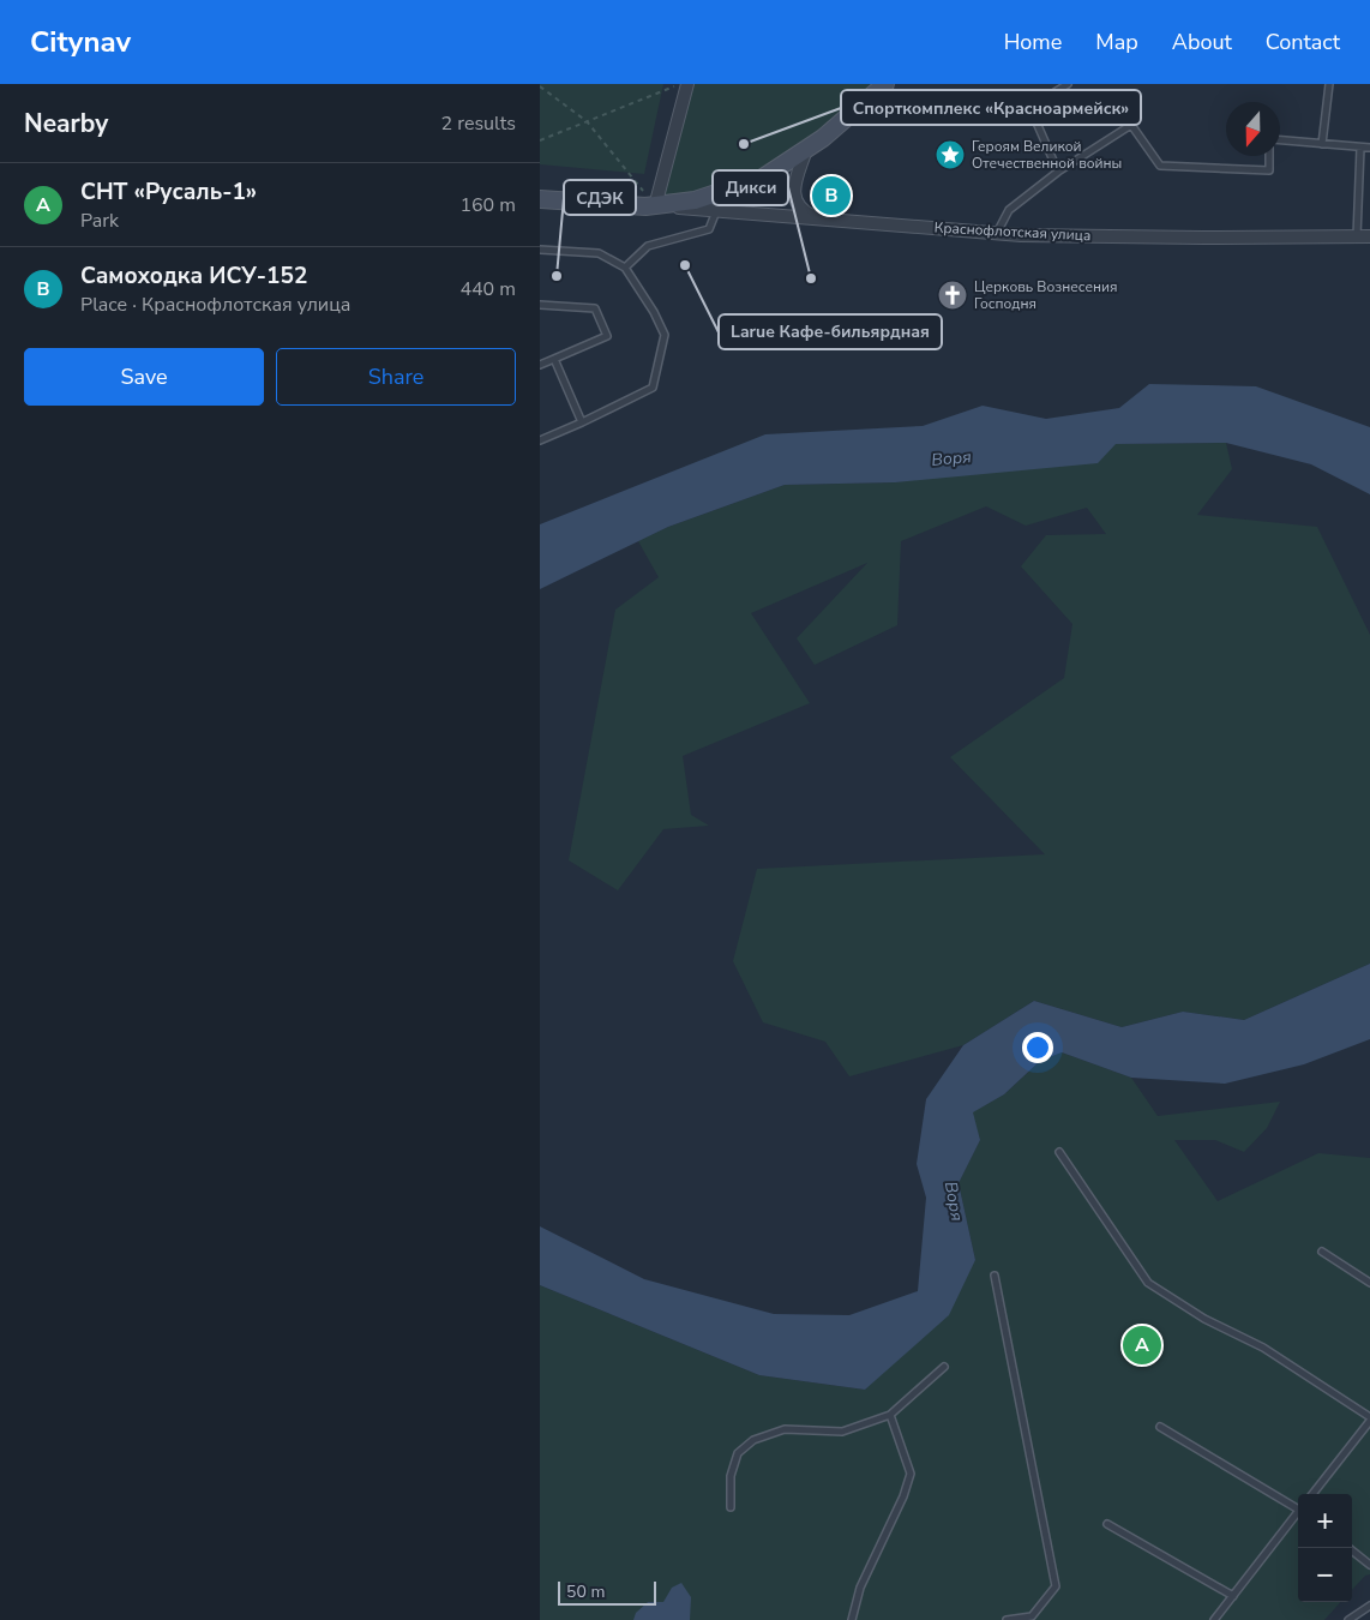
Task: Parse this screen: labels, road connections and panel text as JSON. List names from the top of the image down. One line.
{"streets":{"street":["Краснофлотская улица"]},"water":["Воря"],"places":{"other":["Спорткомплекс «Красноармейск»","Larue Кафе-бильярдная","СДЭК","Дикси"],"place":["Героям Великой Отечественной войны"],"church":["Церковь Вознесения Господня"]},"scale_bar":"50 m","north":"bottom","page":{"header":"Citynav","nav":["Home","Map","About","Contact"],"heading":["Nearby","2 results"],"list":[{"mark":"A","name":"СНТ «Русаль-1»","note":"Park","value":"160 m"},{"mark":"B","name":"Самоходка ИСУ-152","note":"Place · Краснофлотская улица","value":"440 m"}],"pins":["B","A"],"buttons":["Save","Share"],"map_buttons":["+","−"],"scale":"50 m"}}
